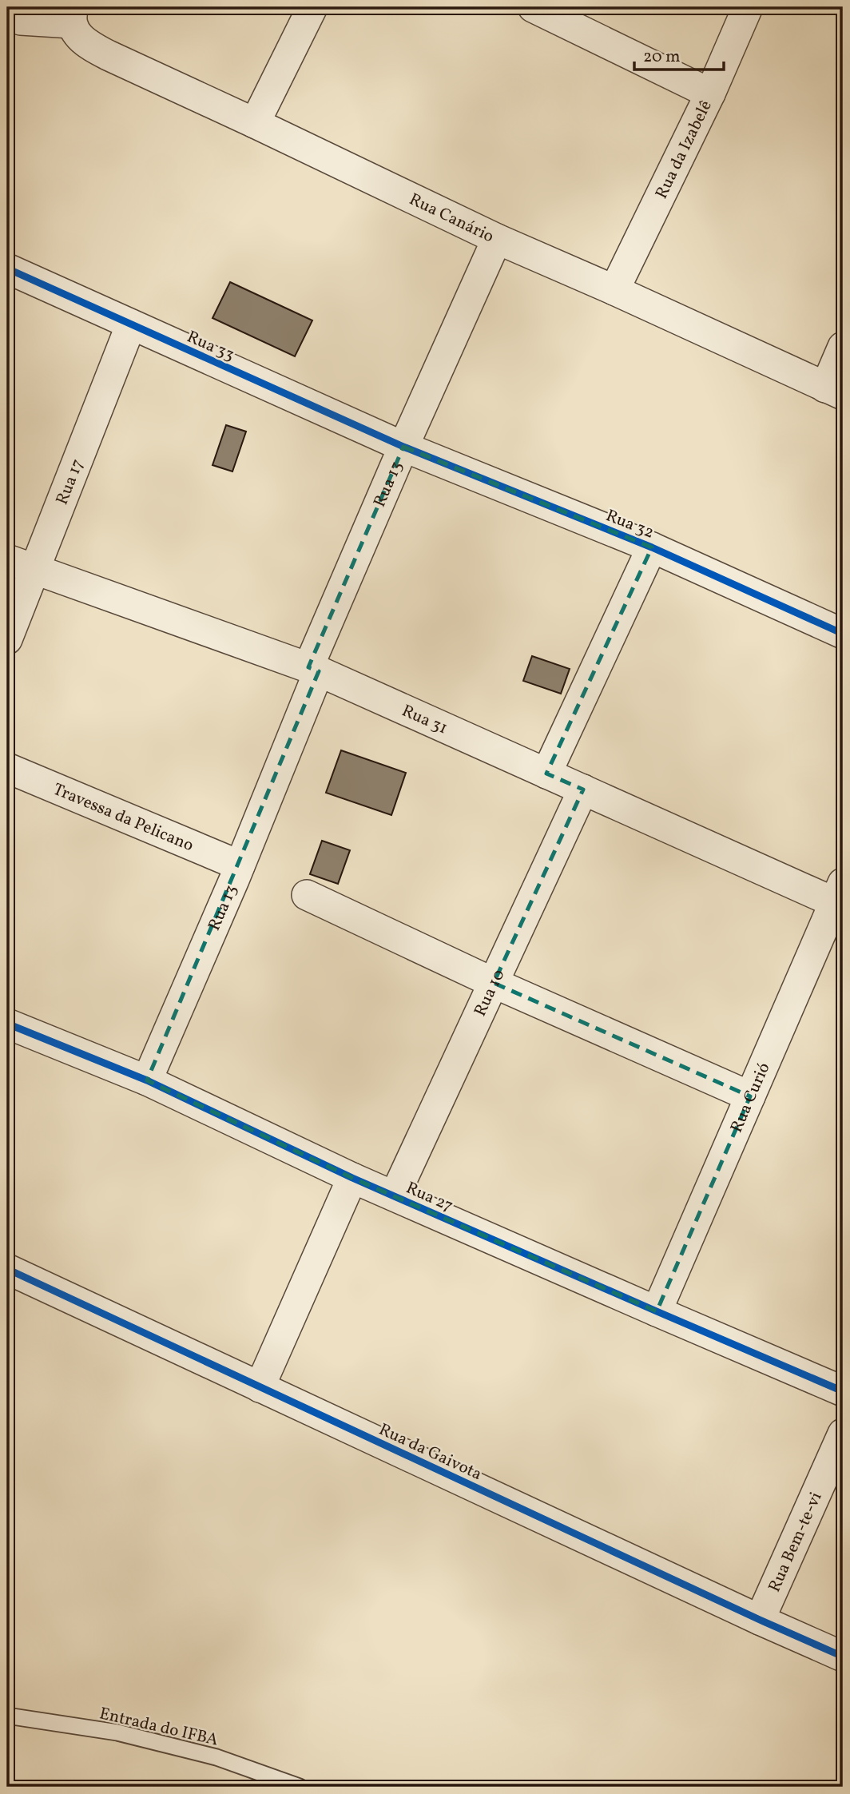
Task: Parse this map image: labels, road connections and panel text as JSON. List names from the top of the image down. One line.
{"streets":{"street":["Rua da Izabelê","Rua Canário","Rua 33","Rua 17","Rua 13","Rua 32","Rua 31","Travessa da Pelicano","Rua 10","Rua Curió","Rua 27","Rua da Gaivota","Rua Bem-te-vi"],"lane":["Entrada do IFBA"]},"crossings":[["Rua da Izabelê","Rua Canário"],["Rua Canário","Rua 13"],["Rua 33","Rua 17"],["Rua 33","Rua 13"],["Rua 33","Rua 32"],["Rua 17","Rua 31"],["Rua 13","Rua 32"],["Rua 13","Rua 31"],["Rua 13","Travessa da Pelicano"],["Rua 13","Rua 27"],["Rua 31","Rua 10"],["Rua 31","Rua Curió"],["Rua 10","Rua 27"],["Rua Curió","Rua 27"],["Rua da Gaivota","Rua Bem-te-vi"]],"scale_bar":"20 m"}
